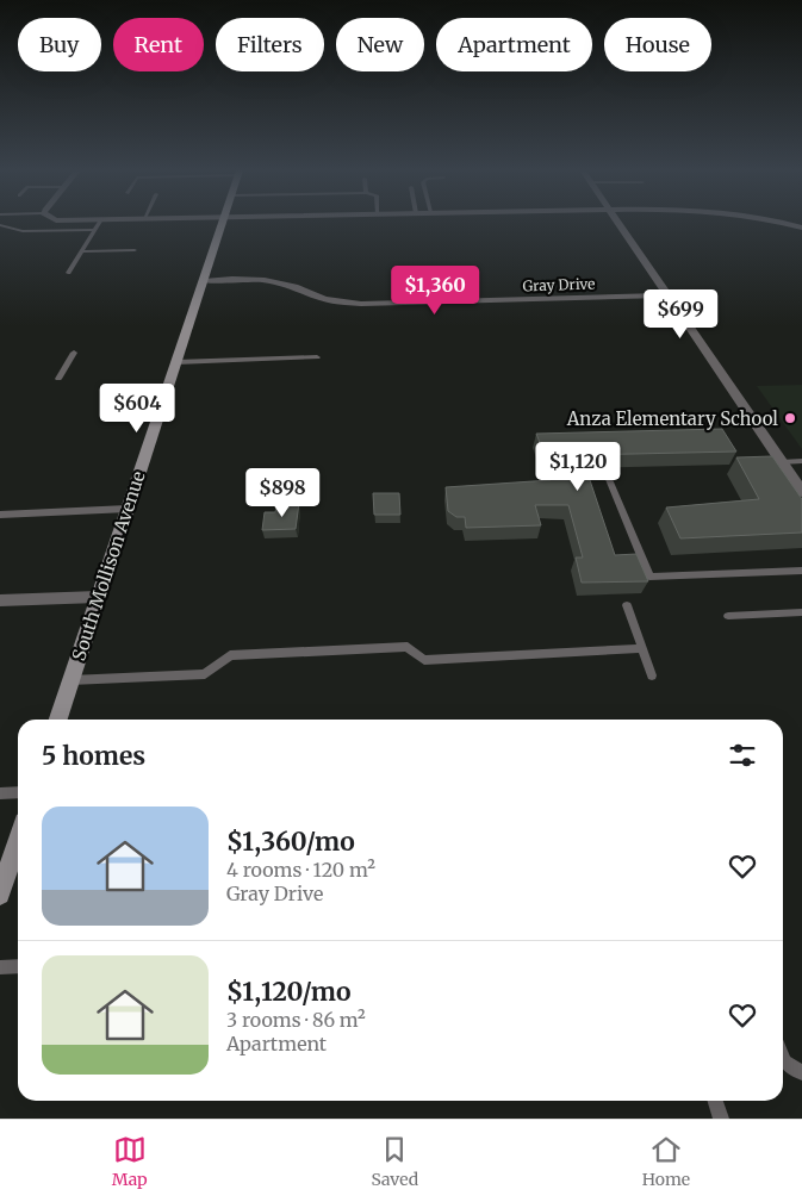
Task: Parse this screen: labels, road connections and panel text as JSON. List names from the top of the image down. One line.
{"streets":{"main road":["South Mollison Avenue"],"street":["Gray Drive"]},"crossings":[["Gray Drive","South Mollison Avenue"]],"places":["Anza Elementary School"],"page":{"chip":["Buy","Rent","Filters","New","Apartment","House"],"price":["$1,360","$699","$604","$1,120","$898"],"heading":"5 homes","list":[{"name":"$1,360/mo","note":"4 rooms · 120 m² · Gray Drive"},{"name":"$1,120/mo","note":"3 rooms · 86 m² · Apartment"}],"tabs":["Map","Saved","Home"]}}
